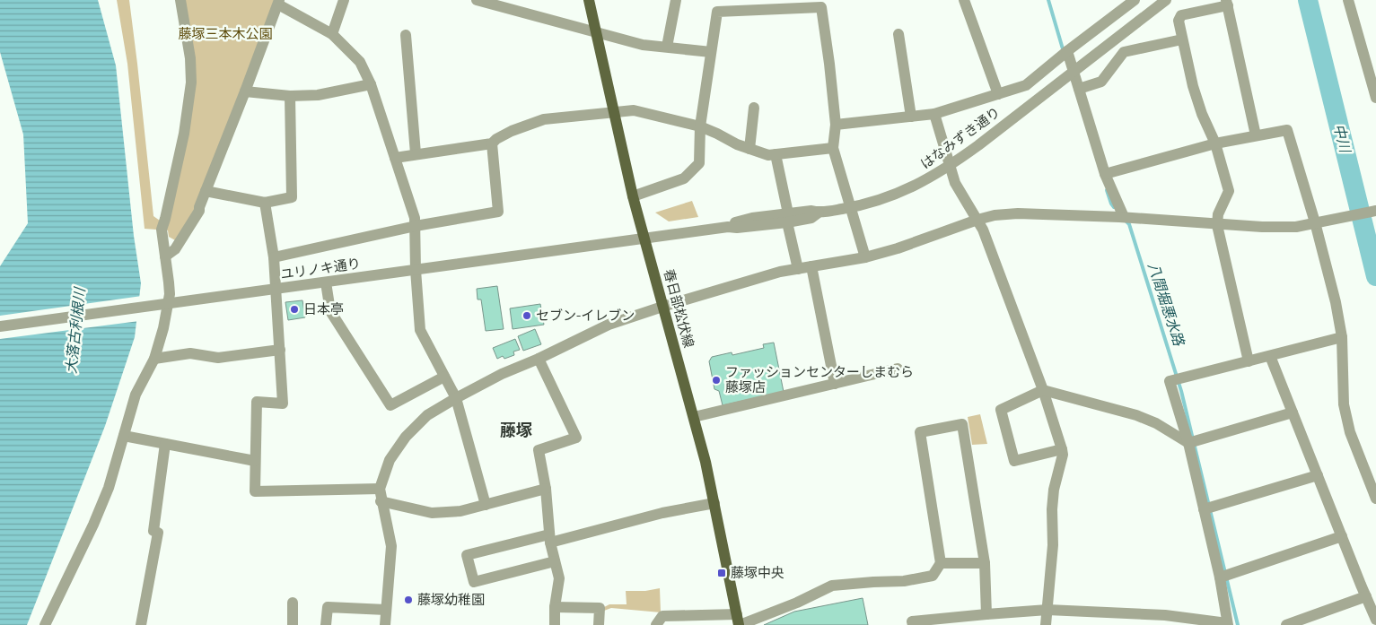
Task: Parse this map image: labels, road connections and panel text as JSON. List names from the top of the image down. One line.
{"streets":{"main road":["春日部松伏線"],"street":["はなみずき通り","ユリノキ通り"]},"crossings":[["はなみずき通り","ユリノキ通り"],["はなみずき通り","春日部松伏線"],["ユリノキ通り","春日部松伏線"]],"districts":["藤塚"],"water":["中川","八間堀悪水路","大落古利根川"],"parks":["藤塚三本木公園"],"places":{"other":["日本亭","セブン-イレブン","ファッションセンターしまむら 藤塚店","藤塚幼稚園"],"transit":["藤塚中央"]}}
